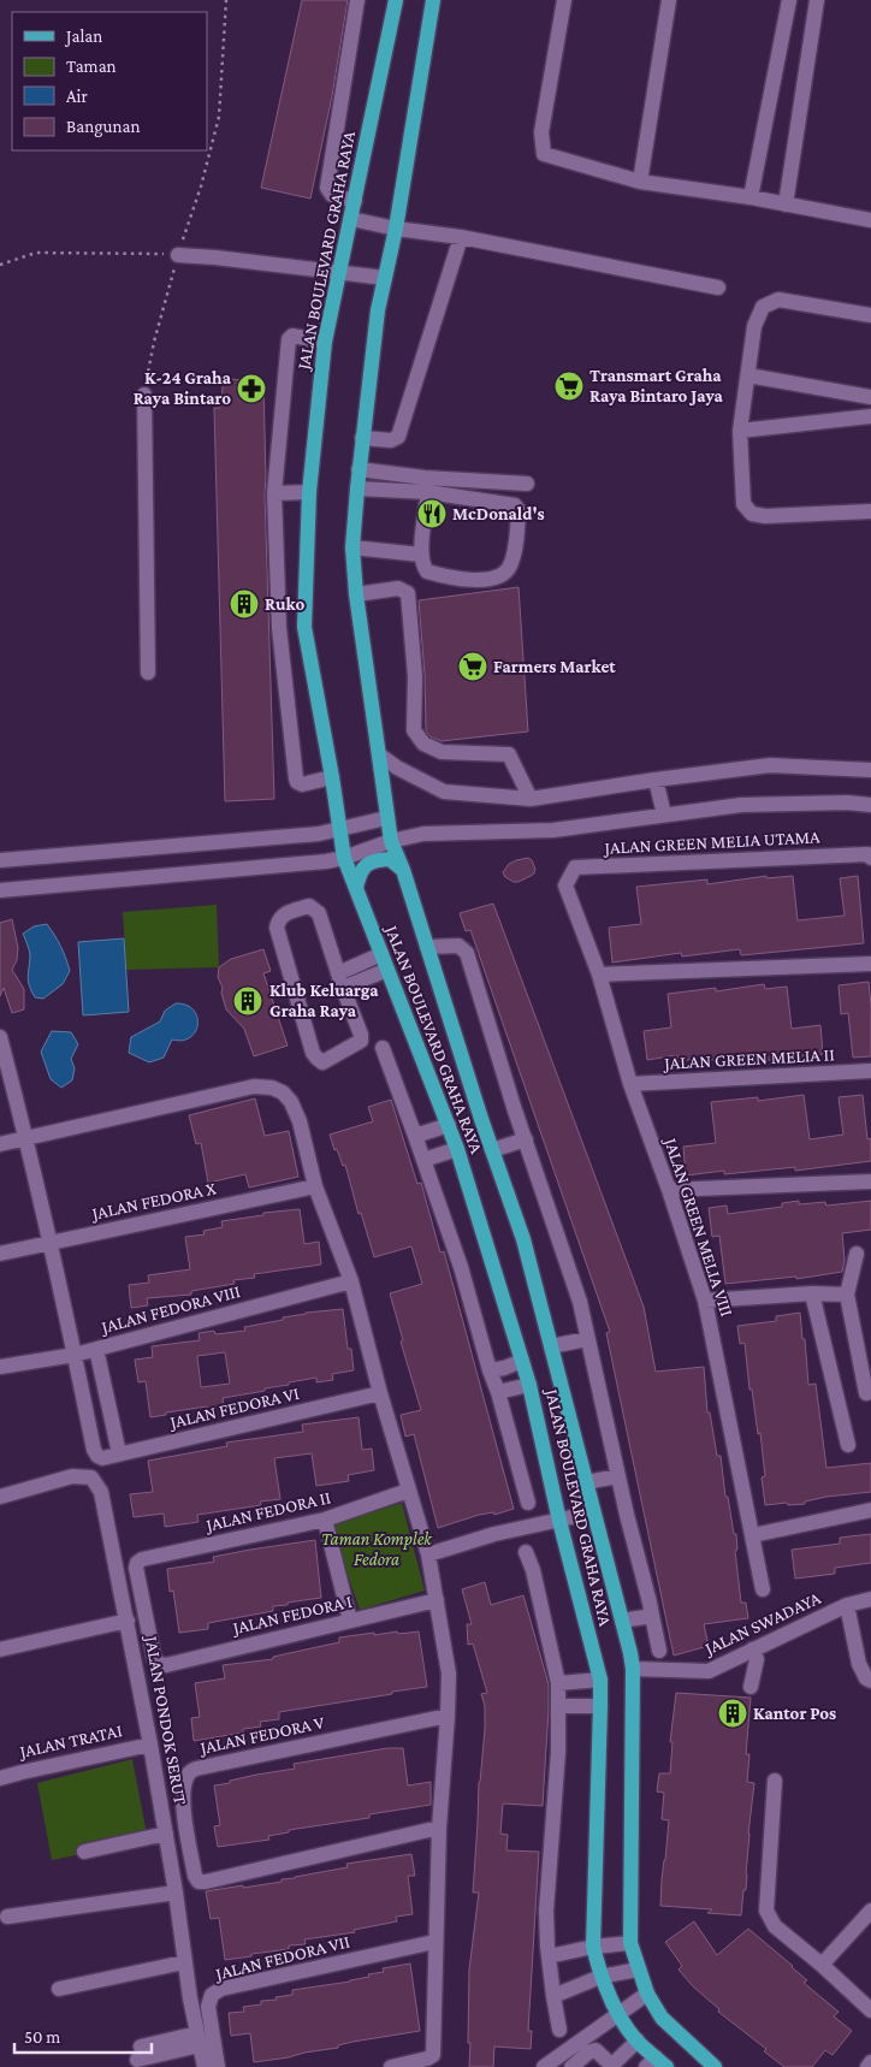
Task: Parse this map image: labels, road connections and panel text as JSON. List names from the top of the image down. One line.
{"streets":{"main road":["JALAN BOULEVARD GRAHA RAYA"],"street":["JALAN GREEN MELIA UTAMA","JALAN GREEN MELIA II","JALAN FEDORA X","JALAN GREEN MELIA VIII","JALAN FEDORA VIII","JALAN FEDORA VI","JALAN FEDORA II","JALAN FEDORA I","JALAN SWADAYA","JALAN PONDOK SERUT","JALAN FEDORA V","JALAN TRATAI","JALAN FEDORA VII"]},"crossings":[["JALAN BOULEVARD GRAHA RAYA","JALAN SWADAYA"],["JALAN GREEN MELIA UTAMA","JALAN GREEN MELIA VIII"],["JALAN GREEN MELIA II","JALAN GREEN MELIA VIII"],["JALAN FEDORA VIII","JALAN FEDORA VI"],["JALAN FEDORA II","JALAN FEDORA I"],["JALAN PONDOK SERUT","JALAN TRATAI"]],"parks":["Taman Komplek Fedora"],"places":{"supermarket":["Transmart Graha Raya Bintaro Jaya","Farmers Market"],"pharmacy":["K-24 Graha Raya Bintaro"],"restaurant":["McDonald's"],"building":["Ruko","Klub Keluarga Graha Raya","Kantor Pos"]},"legend":["Jalan","Taman","Air","Bangunan"],"scale_bar":"50 m"}
